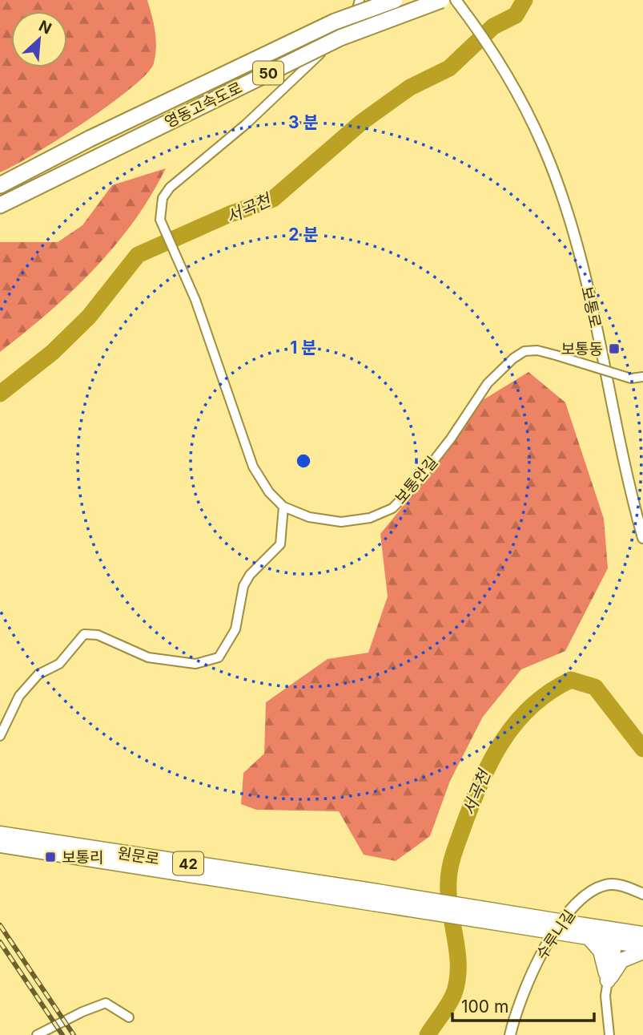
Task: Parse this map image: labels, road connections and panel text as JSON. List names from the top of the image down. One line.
{"streets":{"highway":["50","영동고속도로","원문로","42"],"street":["보통로","보통안길","수루니길"]},"crossings":[["원문로","42"]],"water":["서곡천"],"places":{"transit":["보통동","보통리"]},"scale_bar":"100 m","north":"top right","rings":["3 분","2 분","1 분"]}
